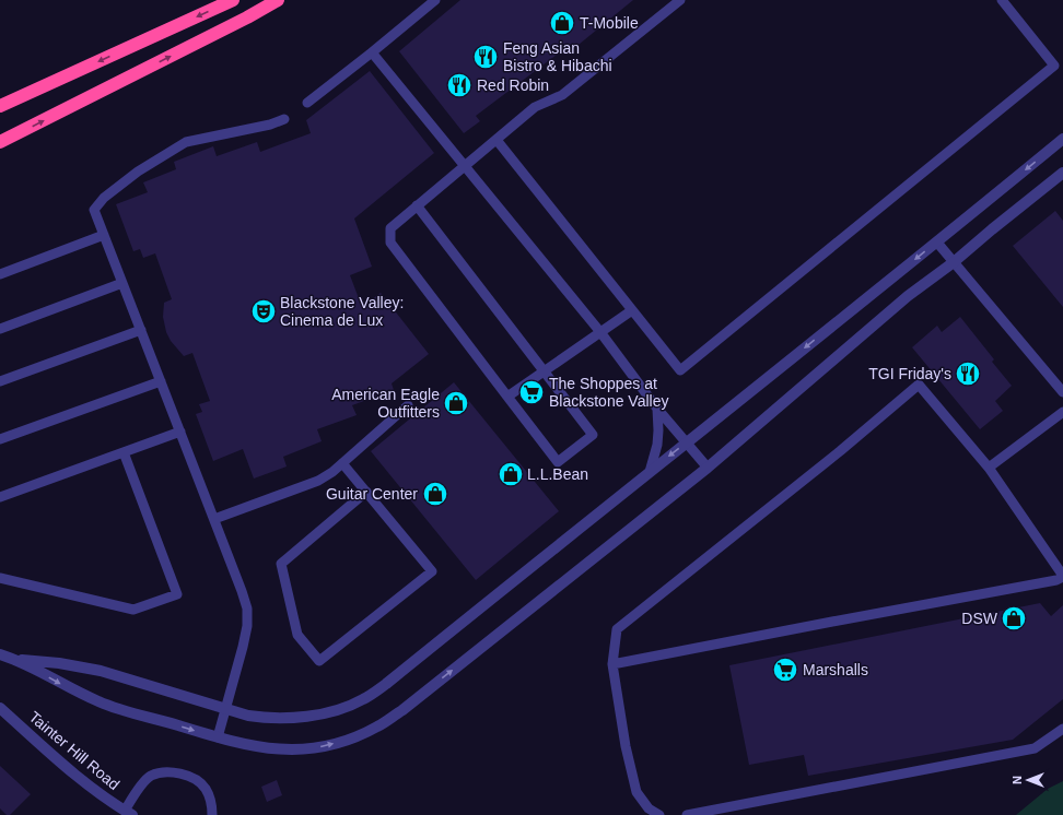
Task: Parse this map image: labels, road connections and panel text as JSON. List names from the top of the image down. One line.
{"streets":{"street":["Tainter Hill Road"]},"places":{"shop":["T-Mobile","American Eagle Outfitters","L.L.Bean","Guitar Center","DSW"],"restaurant":["Feng Asian Bistro & Hibachi","Red Robin","TGI Friday's"],"theatre":["Blackstone Valley: Cinema de Lux"],"supermarket":["The Shoppes at Blackstone Valley","Marshalls"]},"north":"left"}
